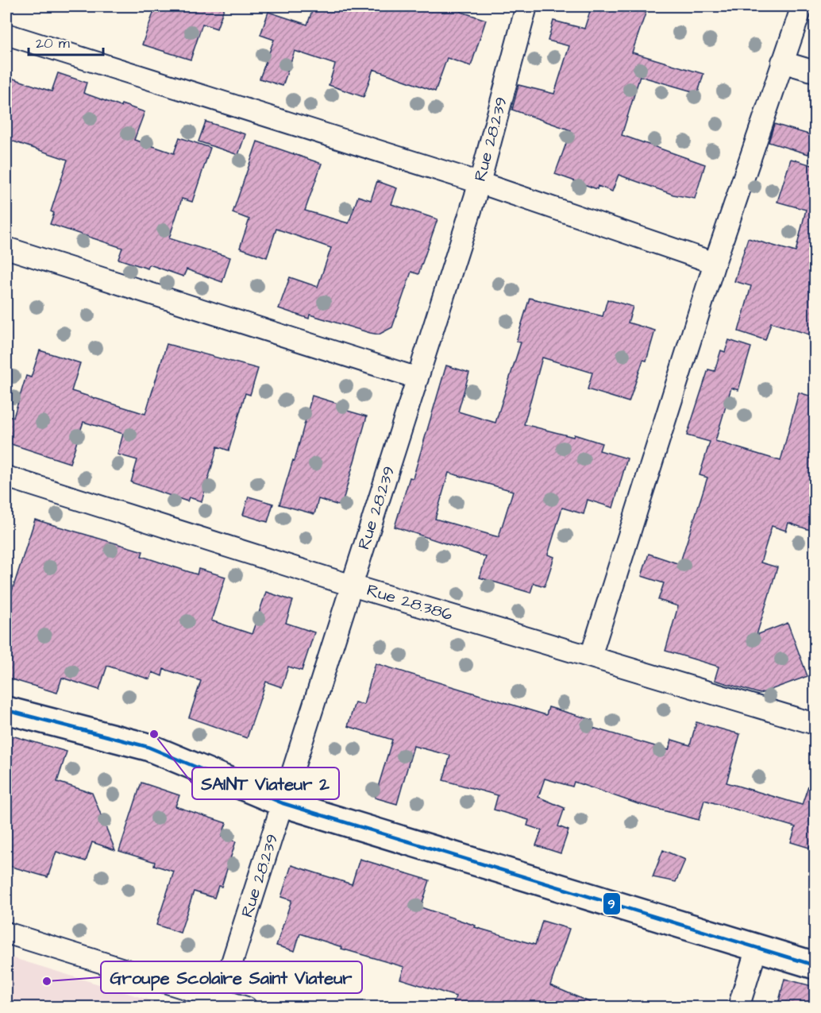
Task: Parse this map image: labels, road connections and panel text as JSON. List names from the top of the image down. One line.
{"streets":{"street":["Rue 28.239","Rue 28.386"]},"crossings":[["Rue 28.239","Rue 28.386"]],"places":["SAINT Viateur 2","Groupe Scolaire Saint Viateur"],"lines":["transit line 9"],"scale_bar":"20 m"}
